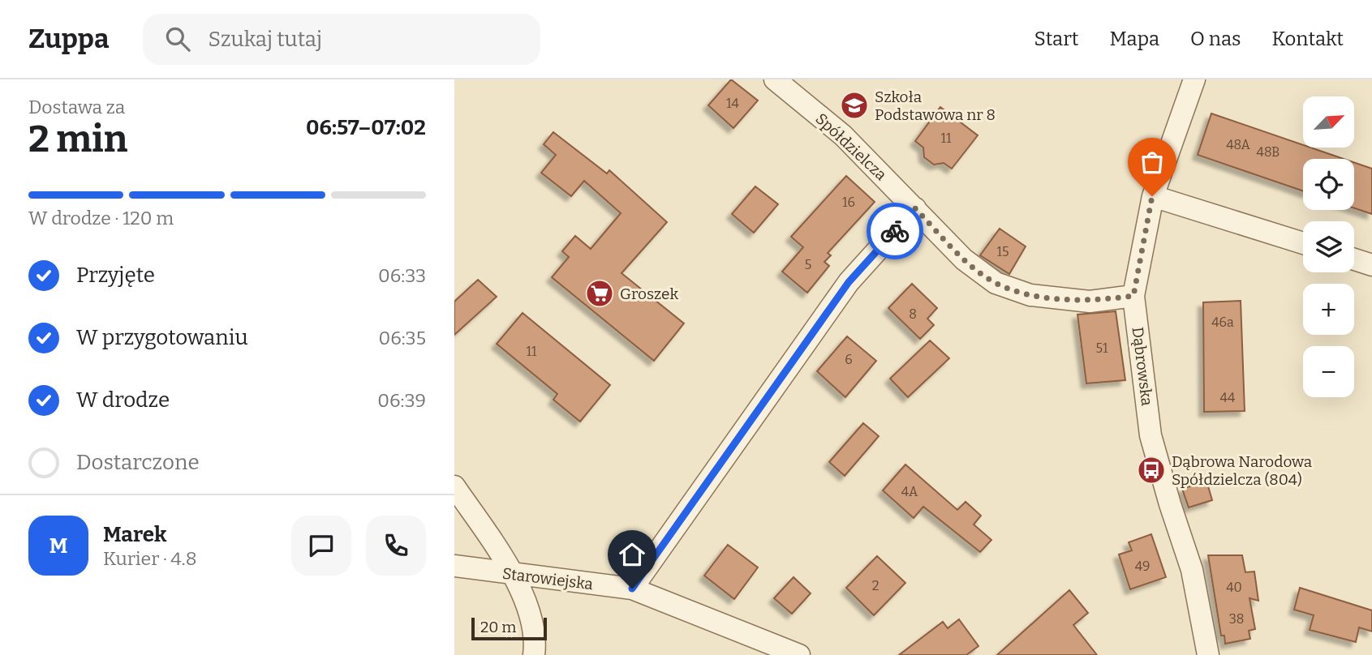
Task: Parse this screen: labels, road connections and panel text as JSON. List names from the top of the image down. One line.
{"streets":{"street":["Spółdzielcza","Dąbrowska","Starowiejska"]},"crossings":[["Spółdzielcza","Dąbrowska"]],"places":{"school or university":["Szkoła Podstawowa nr 8"],"supermarket":["Groszek"],"bus stop":["Dąbrowa Narodowa Spółdzielcza (804)"]},"house_numbers":["14","11","48A","48B","16","15","5","8","46a","51","11","6","44","4A","49","2","40","38"],"scale_bar":"20 m","north":"top right","page":{"header":"Zuppa","search":"Szukaj tutaj","nav":["Start","Mapa","O nas","Kontakt"],"heading":["2 min","Dostawa za","06:57–07:02"],"panel":["Marek","Kurier · 4.8"],"map_buttons":["+","−"],"bar":"W drodze · 120 m","list":[["Przyjęte","06:33"],["W przygotowaniu","06:35"],["W drodze","06:39"],"Dostarczone"],"round":"M","scale":"20 m"}}
